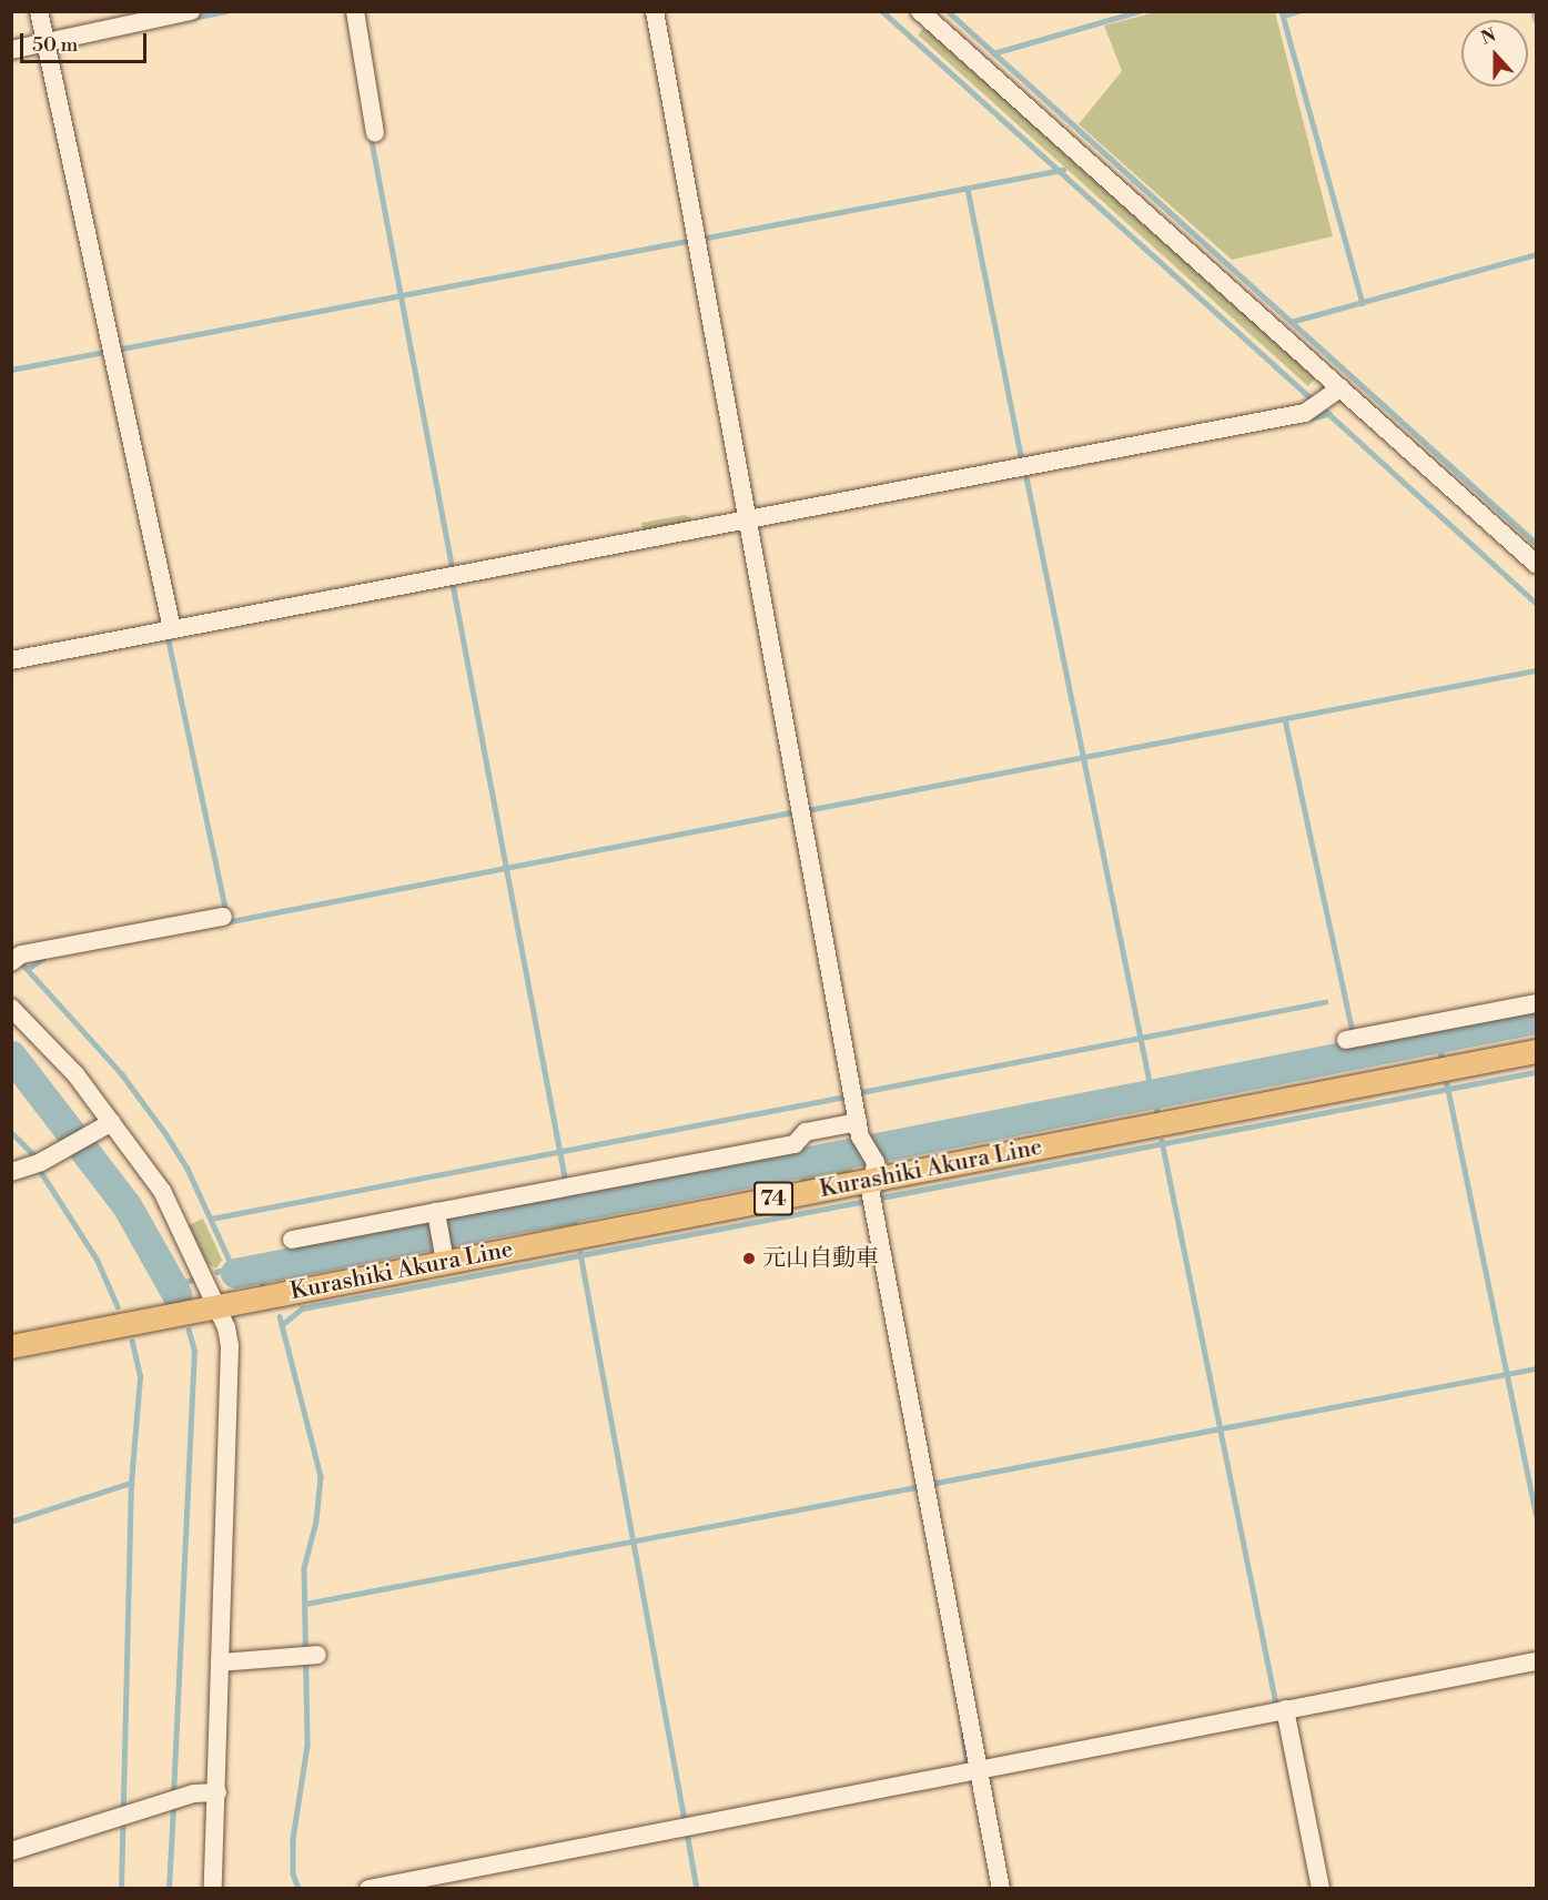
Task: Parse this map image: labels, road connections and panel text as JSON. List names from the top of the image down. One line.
{"streets":{"main road":["Kurashiki Akura Line","74"]},"places":["元山自動車"],"scale_bar":"50 m","north":"top"}
